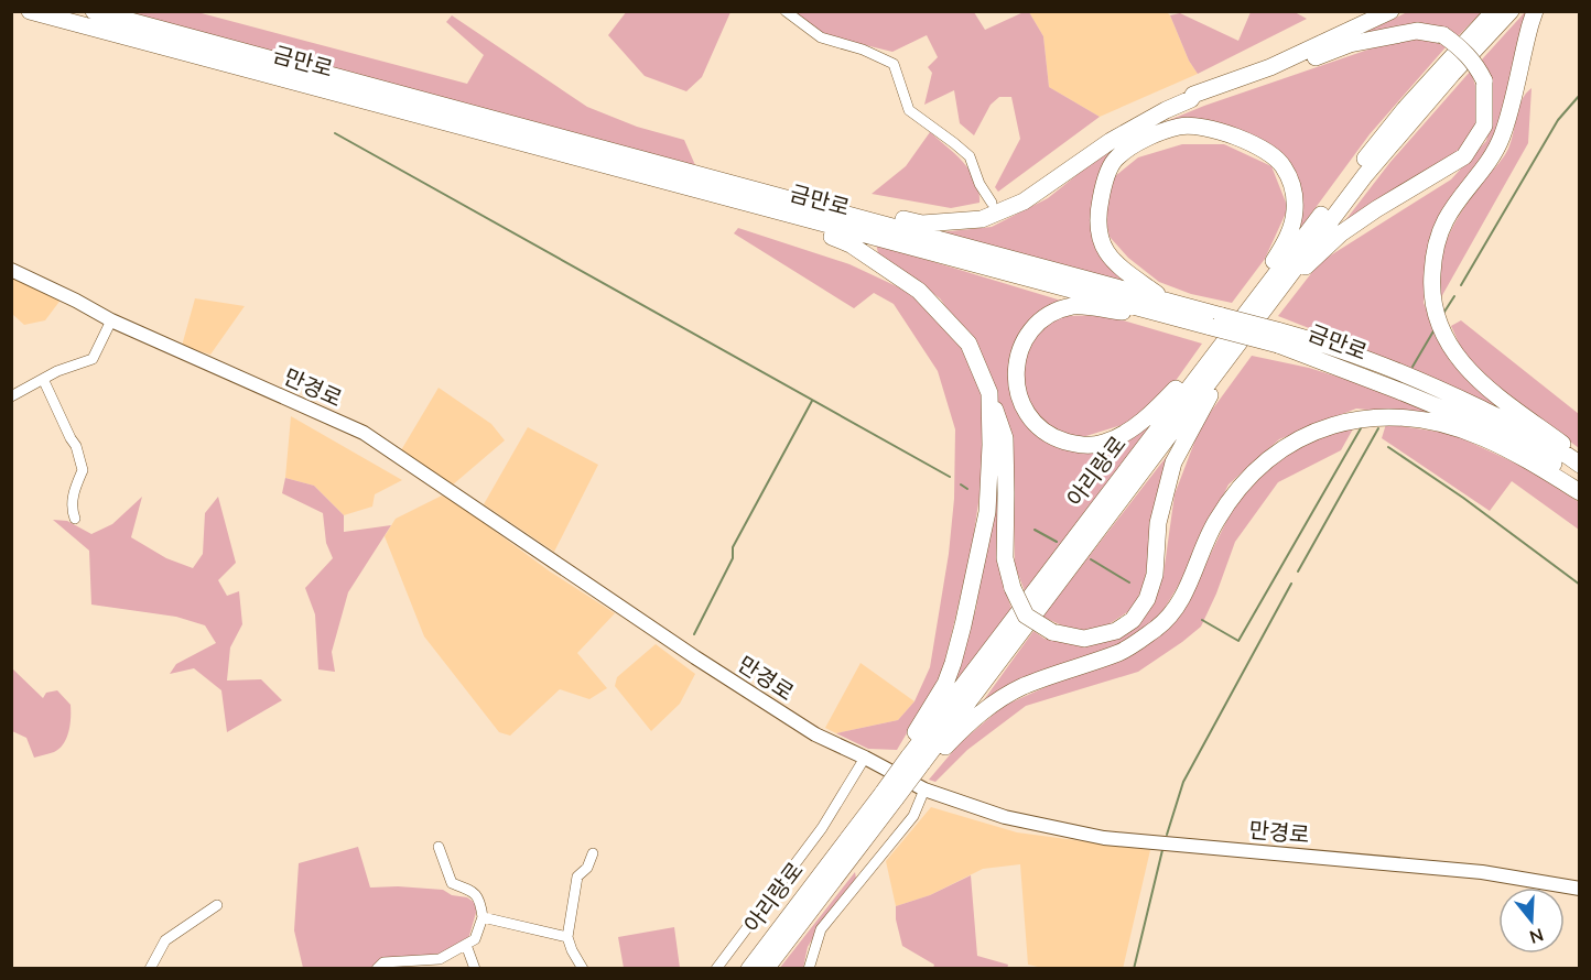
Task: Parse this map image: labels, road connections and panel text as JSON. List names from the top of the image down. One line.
{"streets":{"highway":["금만로","아리랑로"],"street":["만경로"]},"north":"bottom"}
